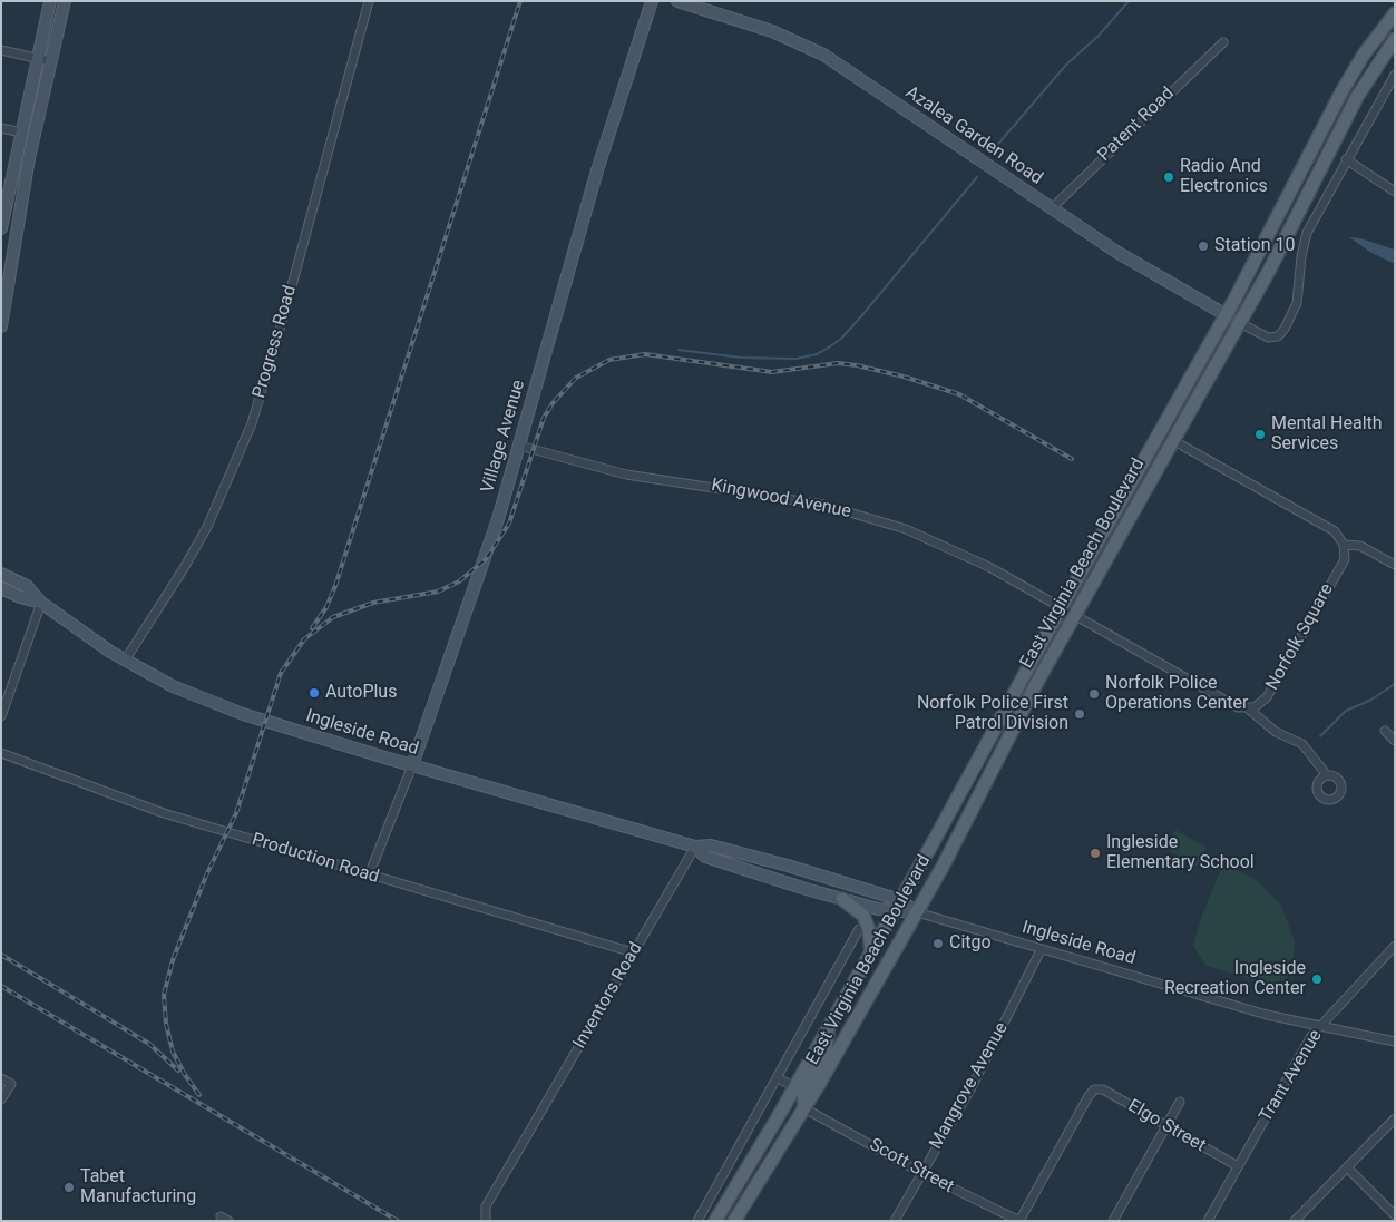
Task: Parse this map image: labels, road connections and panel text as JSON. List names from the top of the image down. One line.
{"streets":{"main road":["East Virginia Beach Boulevard"],"street":["Patent Road","Azalea Garden Road","Progress Road","Village Avenue","Kingwood Avenue","Norfolk Square","Ingleside Road","Production Road","Inventors Road","Trant Avenue","Mangrove Avenue","Elgo Street","Scott Street"]},"crossings":[["Patent Road","Azalea Garden Road"],["Azalea Garden Road","East Virginia Beach Boulevard"],["Progress Road","Ingleside Road"],["Village Avenue","Kingwood Avenue"],["Village Avenue","Ingleside Road"],["Village Avenue","Production Road"],["Kingwood Avenue","East Virginia Beach Boulevard"],["East Virginia Beach Boulevard","Ingleside Road"],["East Virginia Beach Boulevard","Scott Street"],["Ingleside Road","Inventors Road"],["Ingleside Road","Trant Avenue"],["Ingleside Road","Mangrove Avenue"],["Production Road","Inventors Road"],["Trant Avenue","Elgo Street"],["Mangrove Avenue","Scott Street"],["Elgo Street","Scott Street"]],"places":["Radio And Electronics","Station 10","Mental Health Services","AutoPlus","Norfolk Police Operations Center","Norfolk Police First Patrol Division","Ingleside Elementary School","Citgo","Ingleside Recreation Center","Tabet Manufacturing"]}
